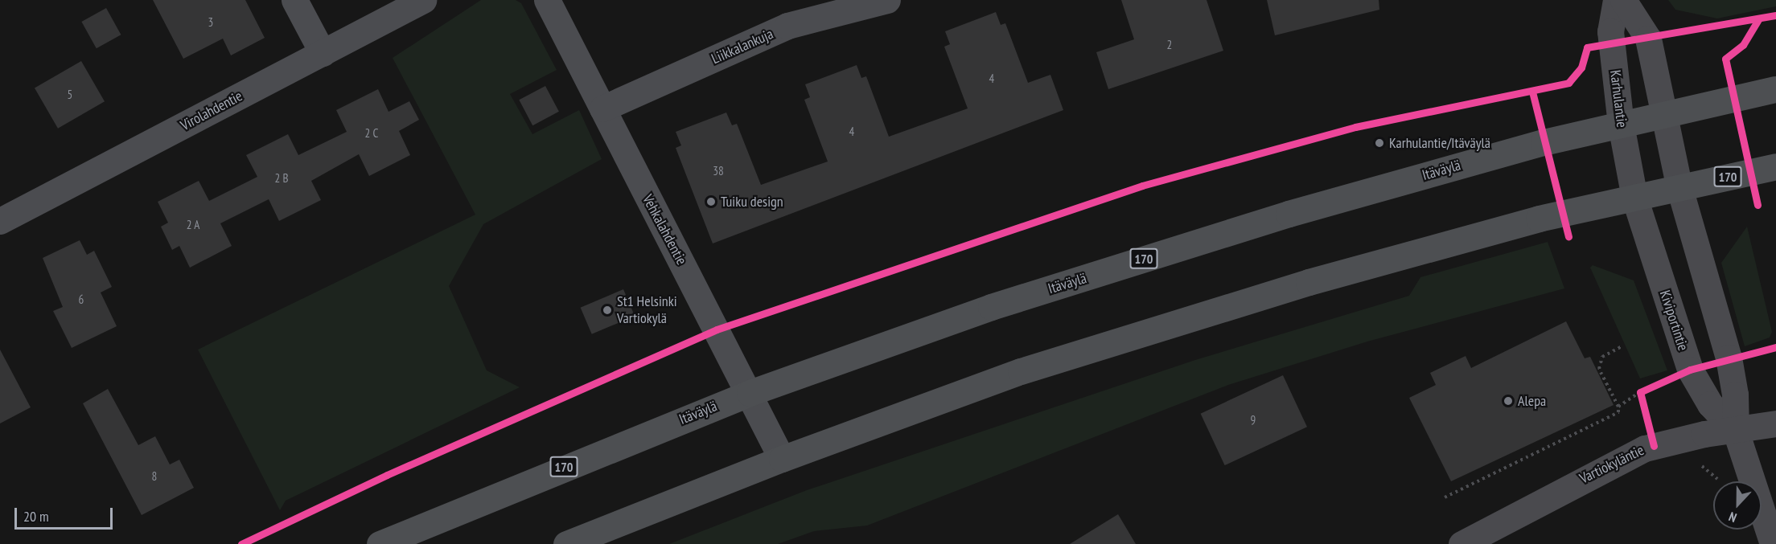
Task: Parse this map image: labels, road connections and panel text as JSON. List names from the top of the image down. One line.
{"streets":{"main road":["Karhulantie","Itäväylä","170","Kiviportintie","Vartiokyläntie"],"street":["Liikkalankuja","Virolahdentie","Vehkalahdentie"]},"crossings":[["Liikkalankuja","Vehkalahdentie"],["Karhulantie","Itäväylä"],["Karhulantie","170"],["Karhulantie","Kiviportintie"],["Itäväylä","Vehkalahdentie"],["170","Vehkalahdentie"],["170","Kiviportintie"],["Kiviportintie","Vartiokyläntie"]],"places":["Karhulantie/Itäväylä","Tuiku design","St1 Helsinki Vartiokylä","Alepa"],"house_numbers":["3","2","4","5","4","2 C","38","2 B","2 A","6","9","8"],"scale_bar":"20 m","north":"bottom"}
